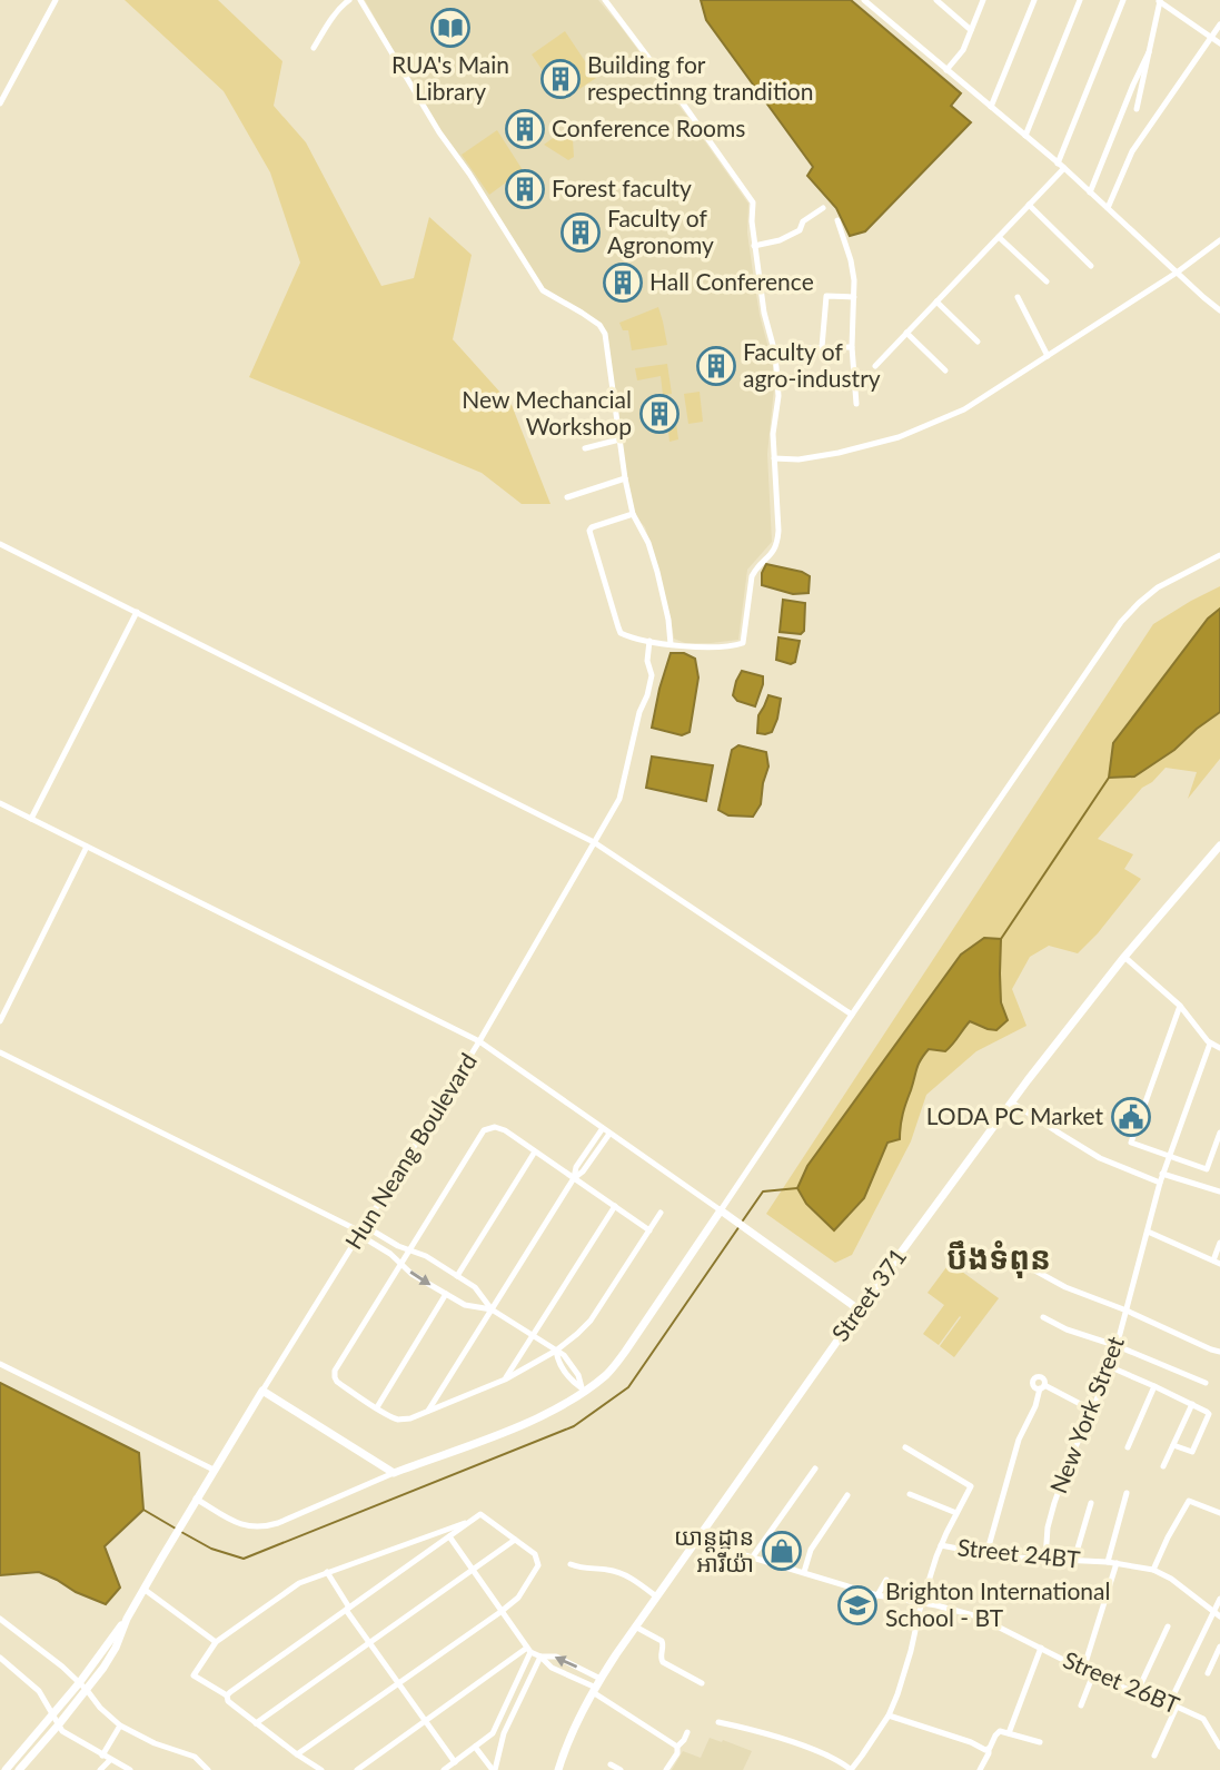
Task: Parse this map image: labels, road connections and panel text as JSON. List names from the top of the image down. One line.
{"streets":{"main road":["Hun Neang Boulevard","Street 371"],"street":["New York Street","Street 24BT","Street 26BT"]},"crossings":[["Hun Neang Boulevard","Street 371"],["Street 371","Street 26BT"],["New York Street","Street 24BT"]],"districts":["បឹងទំពុន"],"places":{"library":["RUA's Main Library"],"building":["Building for respectinng trandition","Conference Rooms","Forest faculty","Faculty of Agronomy","Hall Conference","Faculty of agro-industry","New Mechancial Workshop"],"public building":["LODA PC Market"],"shop":["យាន្ដដ្ឋាន អារីយ៉ា"],"school or university":["Brighton International School - BT"]}}
